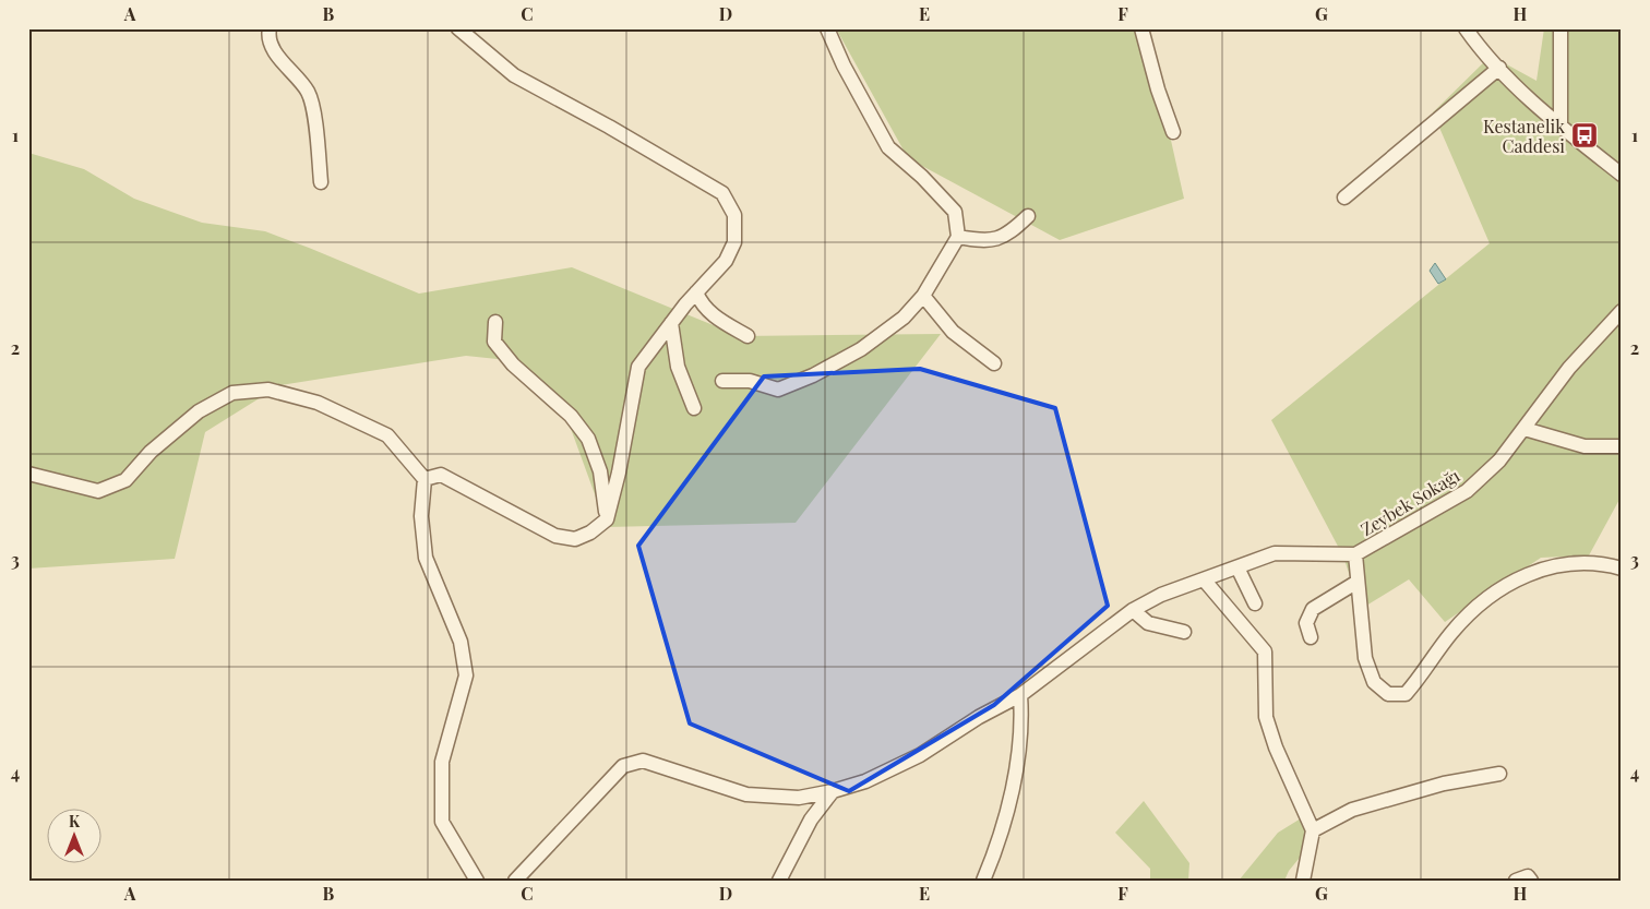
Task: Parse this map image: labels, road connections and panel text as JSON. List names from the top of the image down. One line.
{"streets":{"street":["Zeybek Sokağı"]},"places":{"bus stop":["Kestanelik Caddesi"]},"north":"top","grid":{"columns":["A","B","C","D","E","F","G","H"],"rows":["1","2","3","4"]}}
